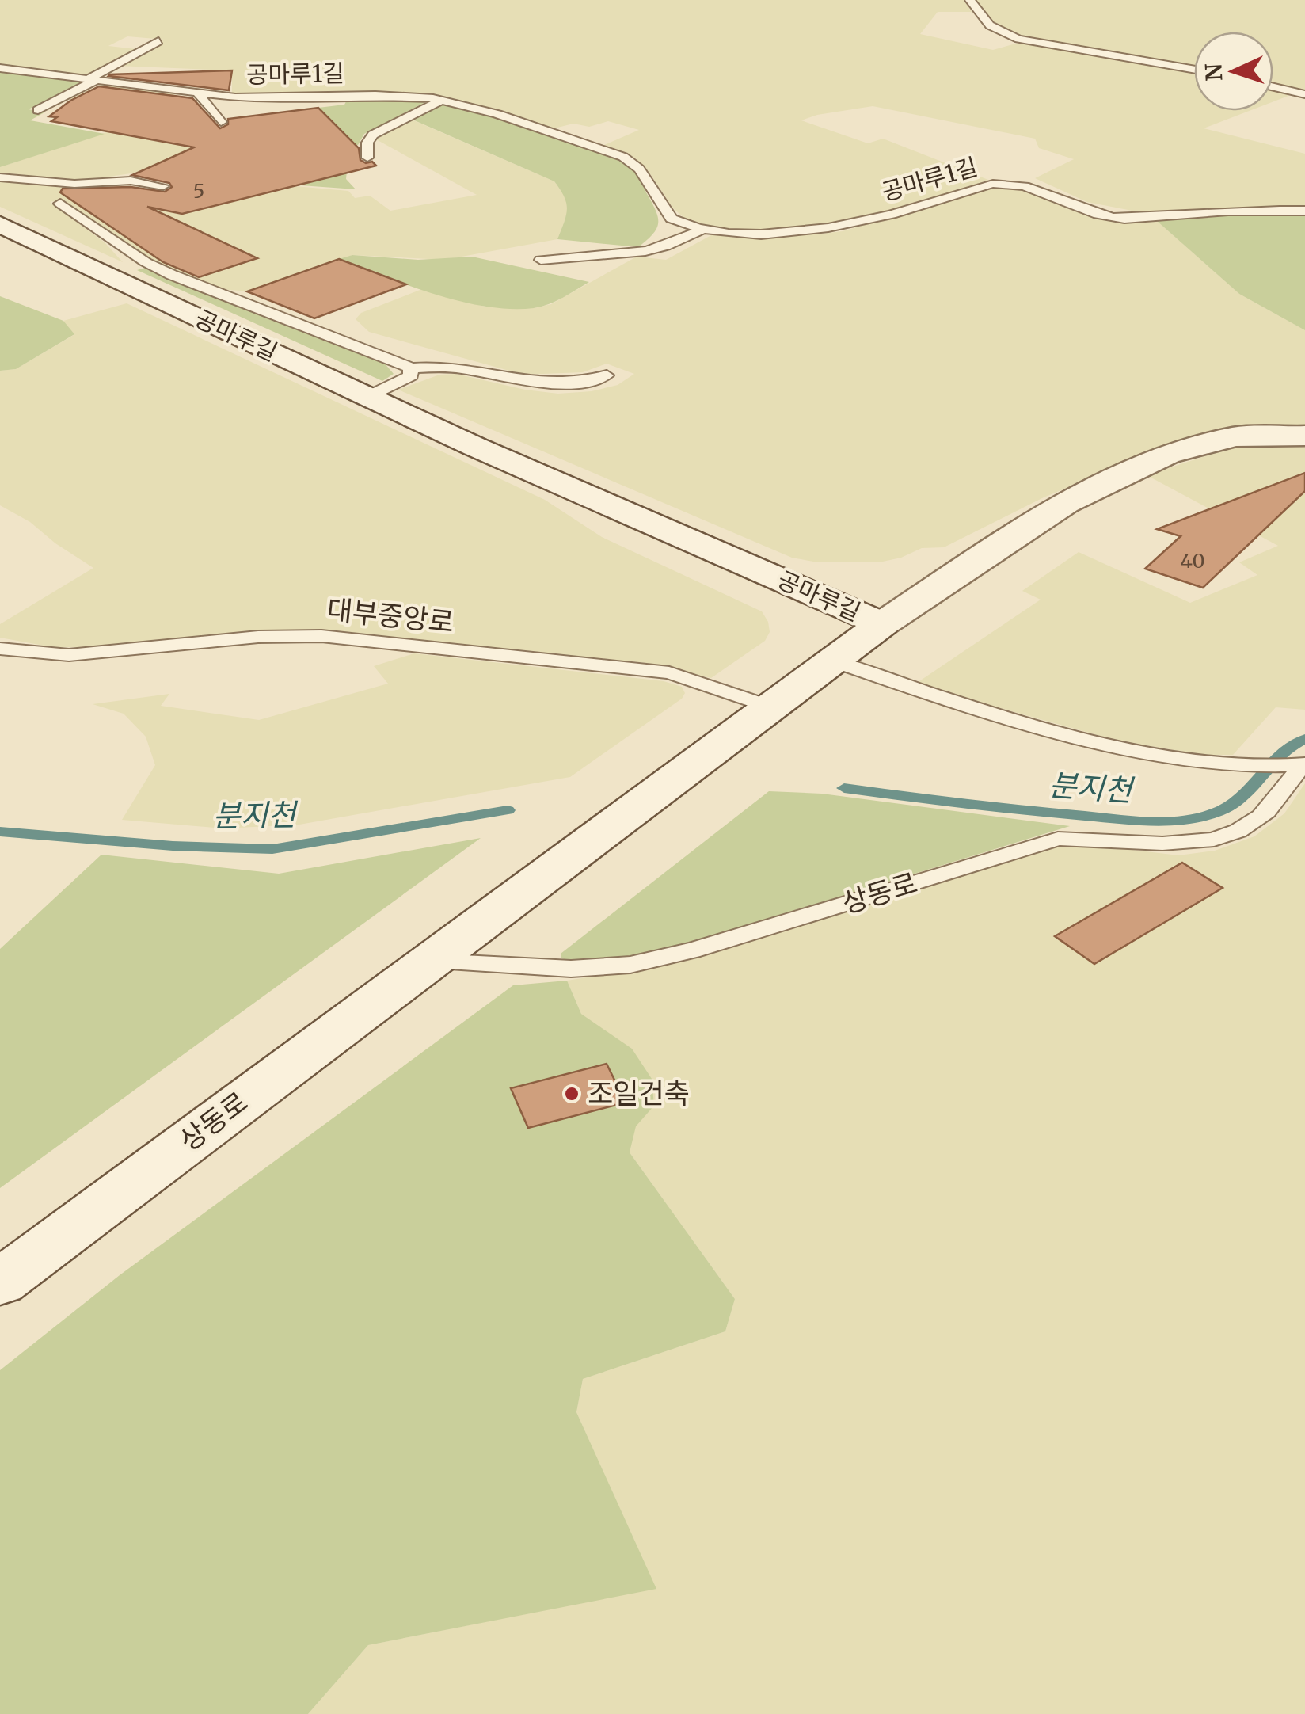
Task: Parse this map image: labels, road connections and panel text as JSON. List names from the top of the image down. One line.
{"streets":{"street":["공마루길","상동로"],"lane":["공마루1길","대부중앙로"]},"crossings":[["공마루길","상동로"],["대부중앙로","상동로"]],"water":["분지천"],"places":["조일건축"],"house_numbers":["5","40"],"north":"left"}
